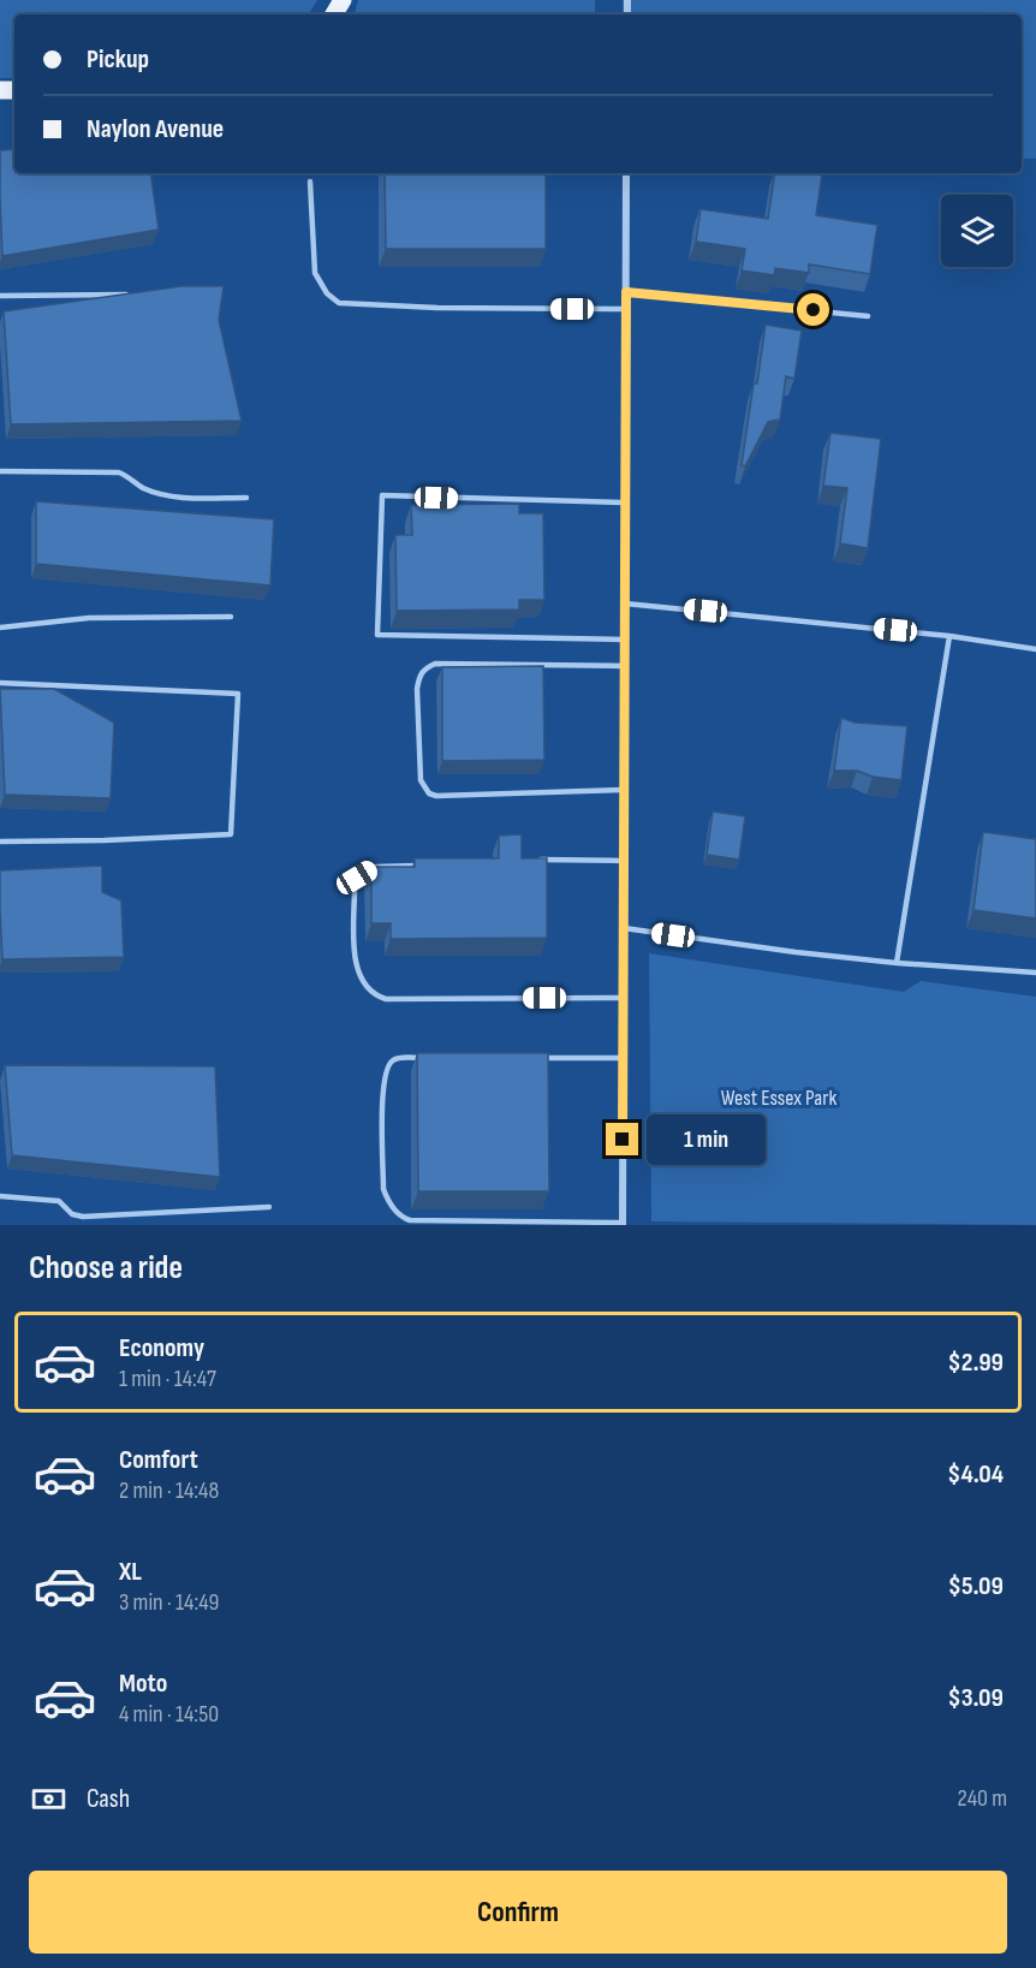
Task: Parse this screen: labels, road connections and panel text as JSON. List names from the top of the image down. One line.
{"parks":["West Essex Park"],"page":{"banner":["Pickup","Naylon Avenue"],"bubble":"1 min","heading":"Choose a ride","list":[{"name":"Economy","note":"1 min · 14:47","value":"$2.99"},{"name":"Comfort","note":"2 min · 14:48","value":"$4.04"},{"name":"XL","note":"3 min · 14:49","value":"$5.09"},{"name":"Moto","note":"4 min · 14:50","value":"$3.09"}],"pay":["Cash","240 m"],"buttons":"Confirm"}}
